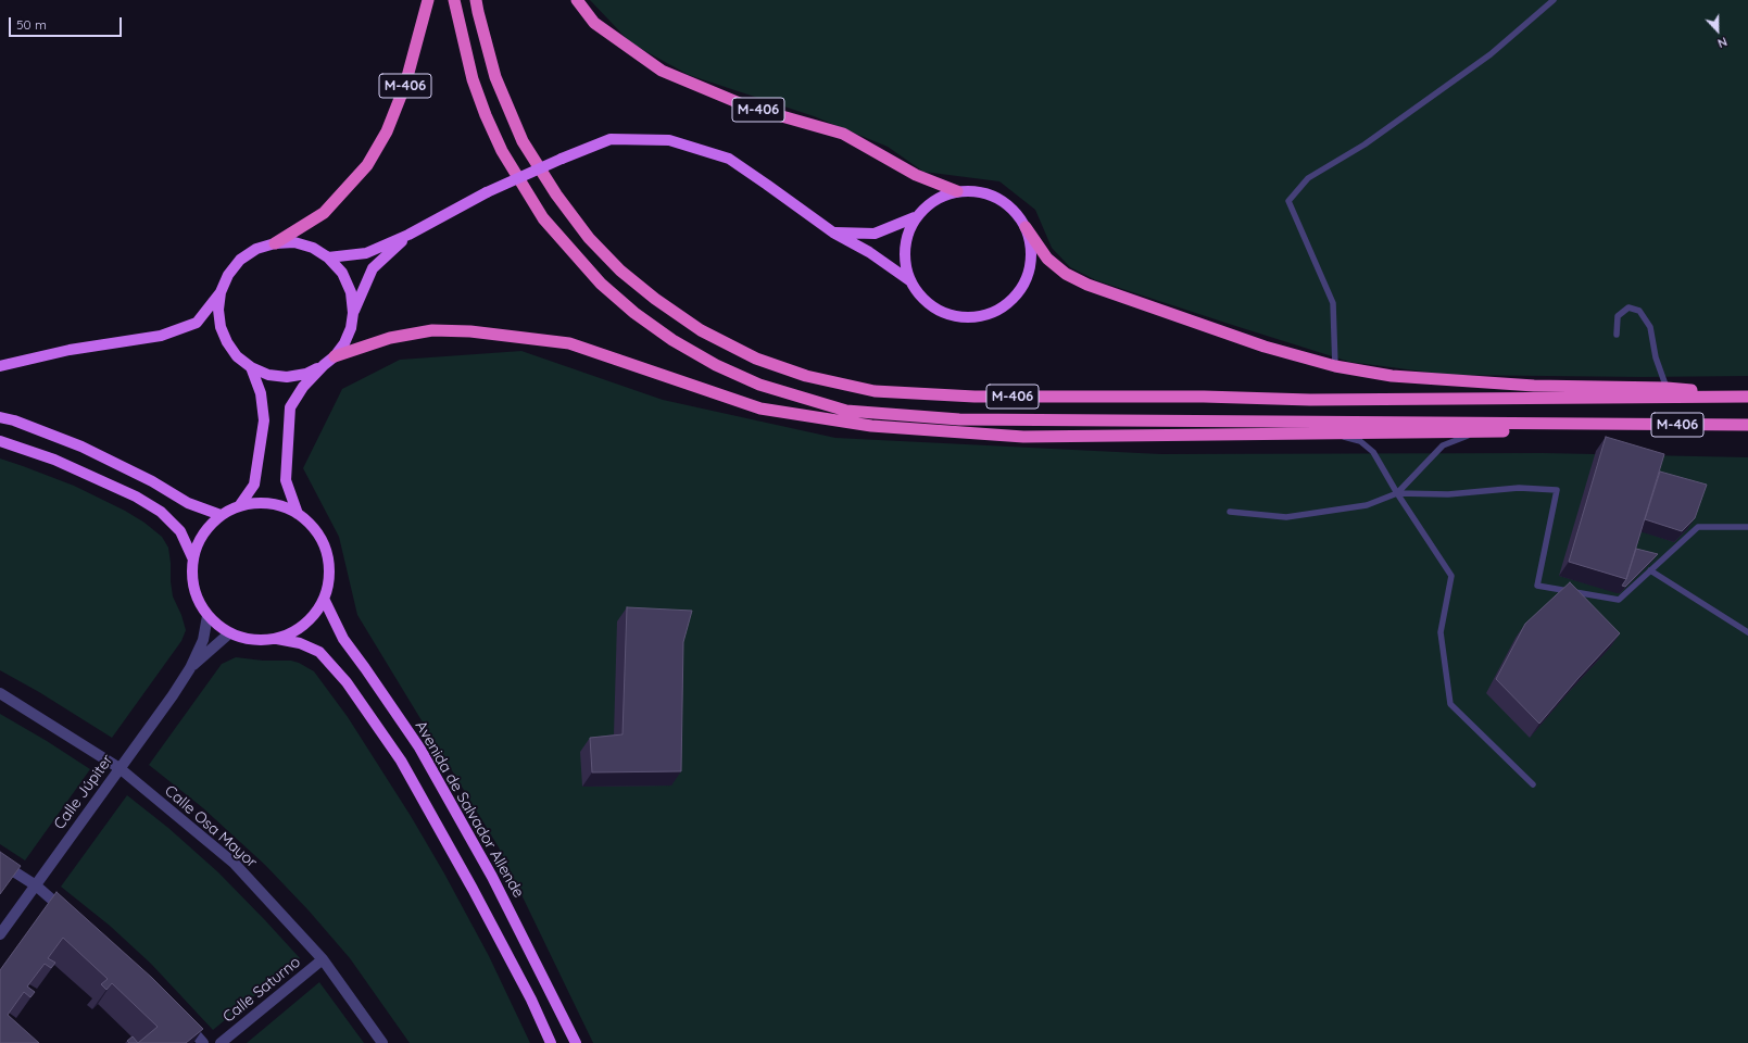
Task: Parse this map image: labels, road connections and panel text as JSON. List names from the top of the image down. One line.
{"streets":{"highway":["M-406"],"main road":["Avenida de Salvador Allende"],"street":["Calle Júpiter","Calle Osa Mayor","Calle Saturno"]},"crossings":[["Calle Júpiter","Avenida de Salvador Allende"],["Calle Júpiter","Calle Osa Mayor"],["Calle Osa Mayor","Calle Saturno"]],"scale_bar":"50 m","north":"bottom"}
